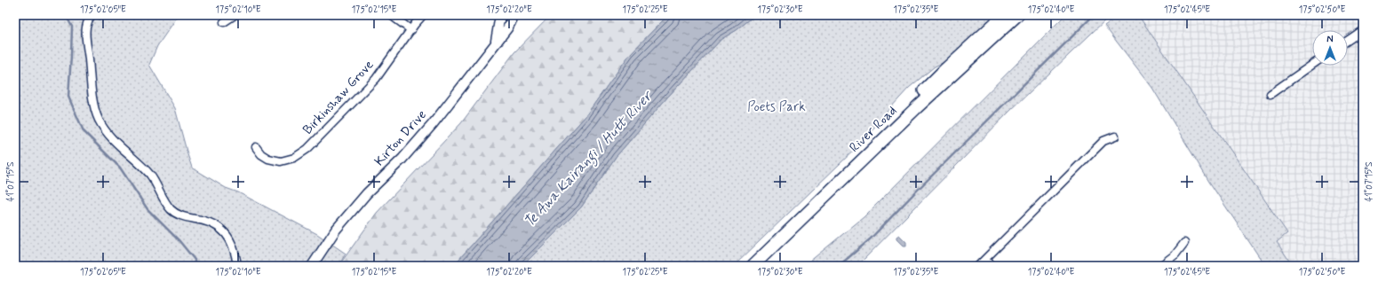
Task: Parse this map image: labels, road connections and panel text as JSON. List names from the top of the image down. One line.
{"streets":{"highway":["River Road"],"street":["Birkinshaw Grove","Kirton Drive"]},"water":["Te Awa Kairangi / Hutt River"],"parks":["Poets Park"],"north":"top","coordinates":["175°02'05\"E","175°02'10\"E","175°02'15\"E","175°02'20\"E","175°02'25\"E","175°02'30\"E","175°02'35\"E","175°02'40\"E","175°02'45\"E","175°02'50\"E","41°07'15\"S"]}
